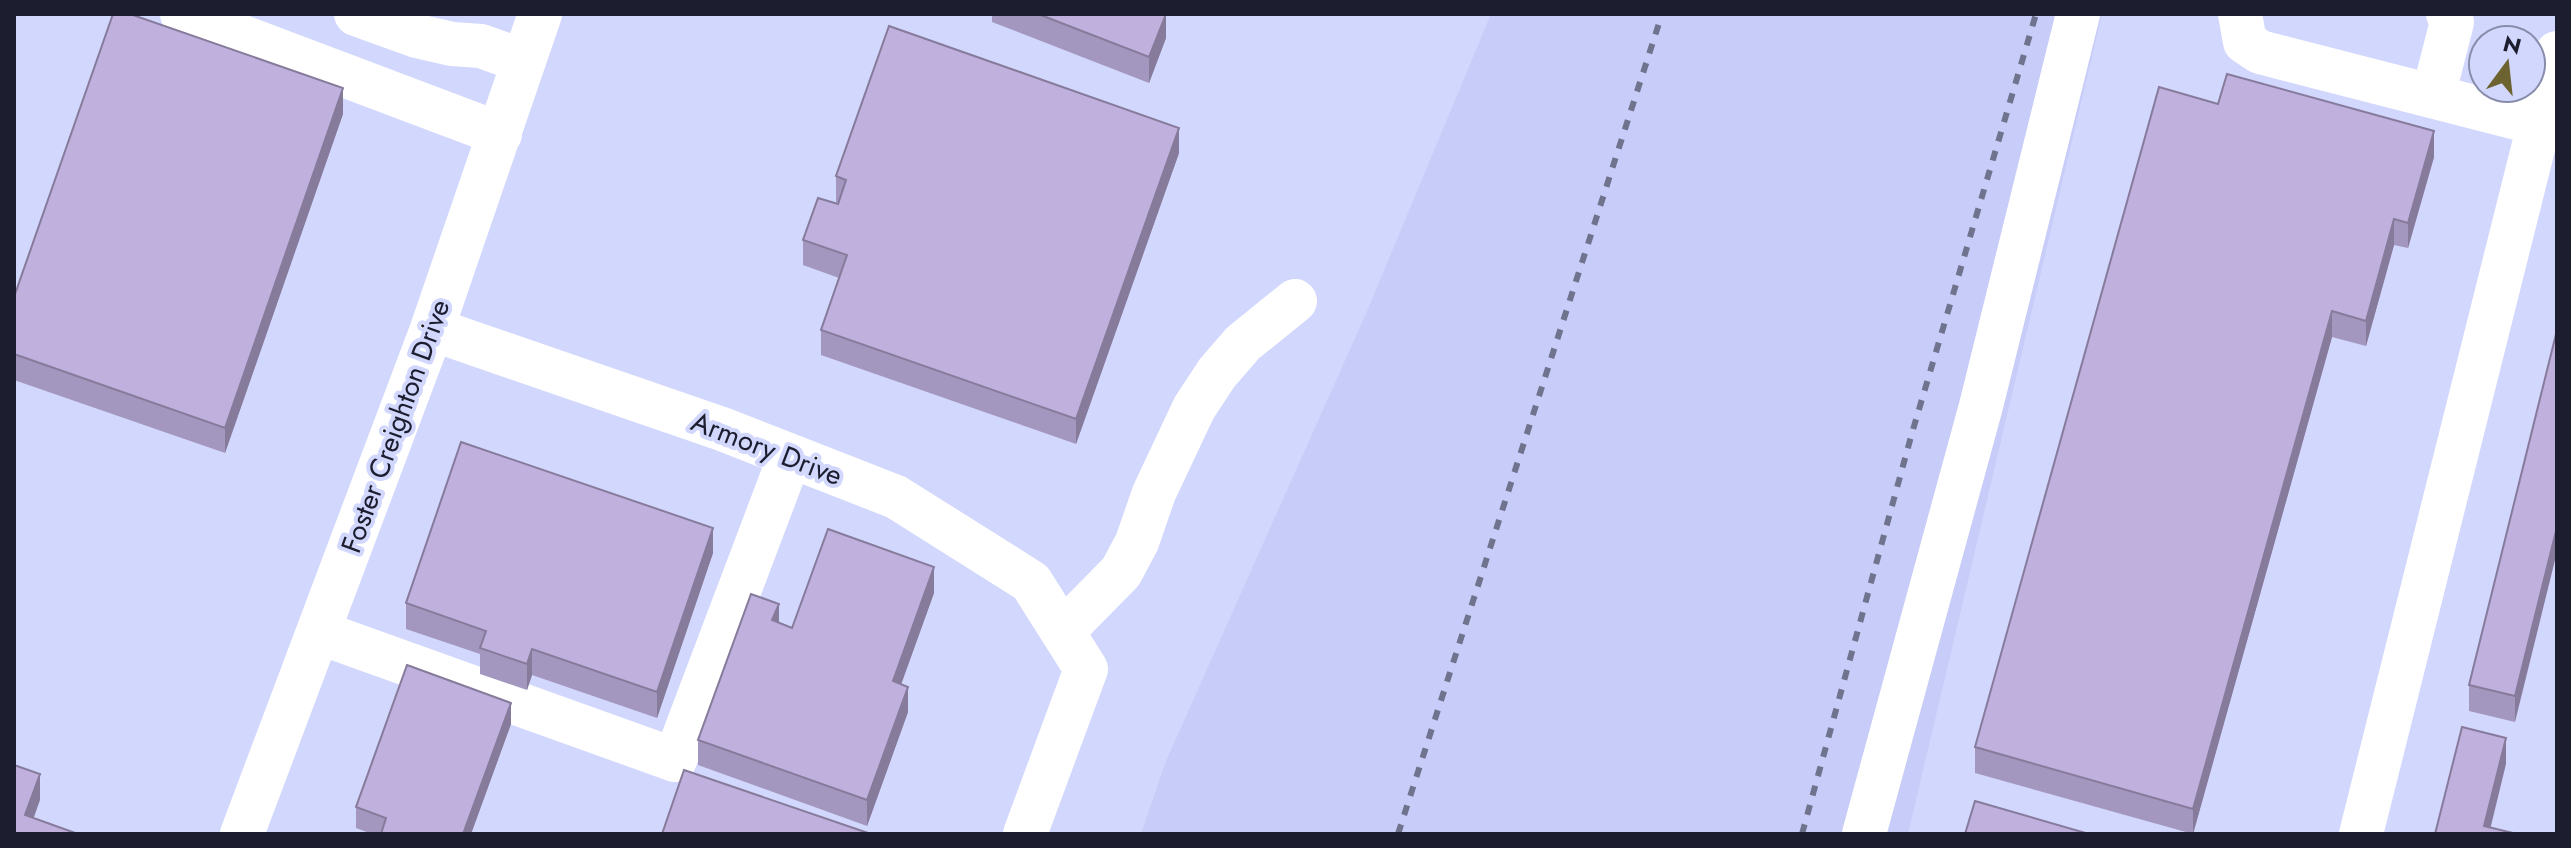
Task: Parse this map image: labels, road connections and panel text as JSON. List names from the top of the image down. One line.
{"streets":{"street":["Foster Creighton Drive","Armory Drive"]},"crossings":[["Foster Creighton Drive","Armory Drive"]],"north":"top"}
